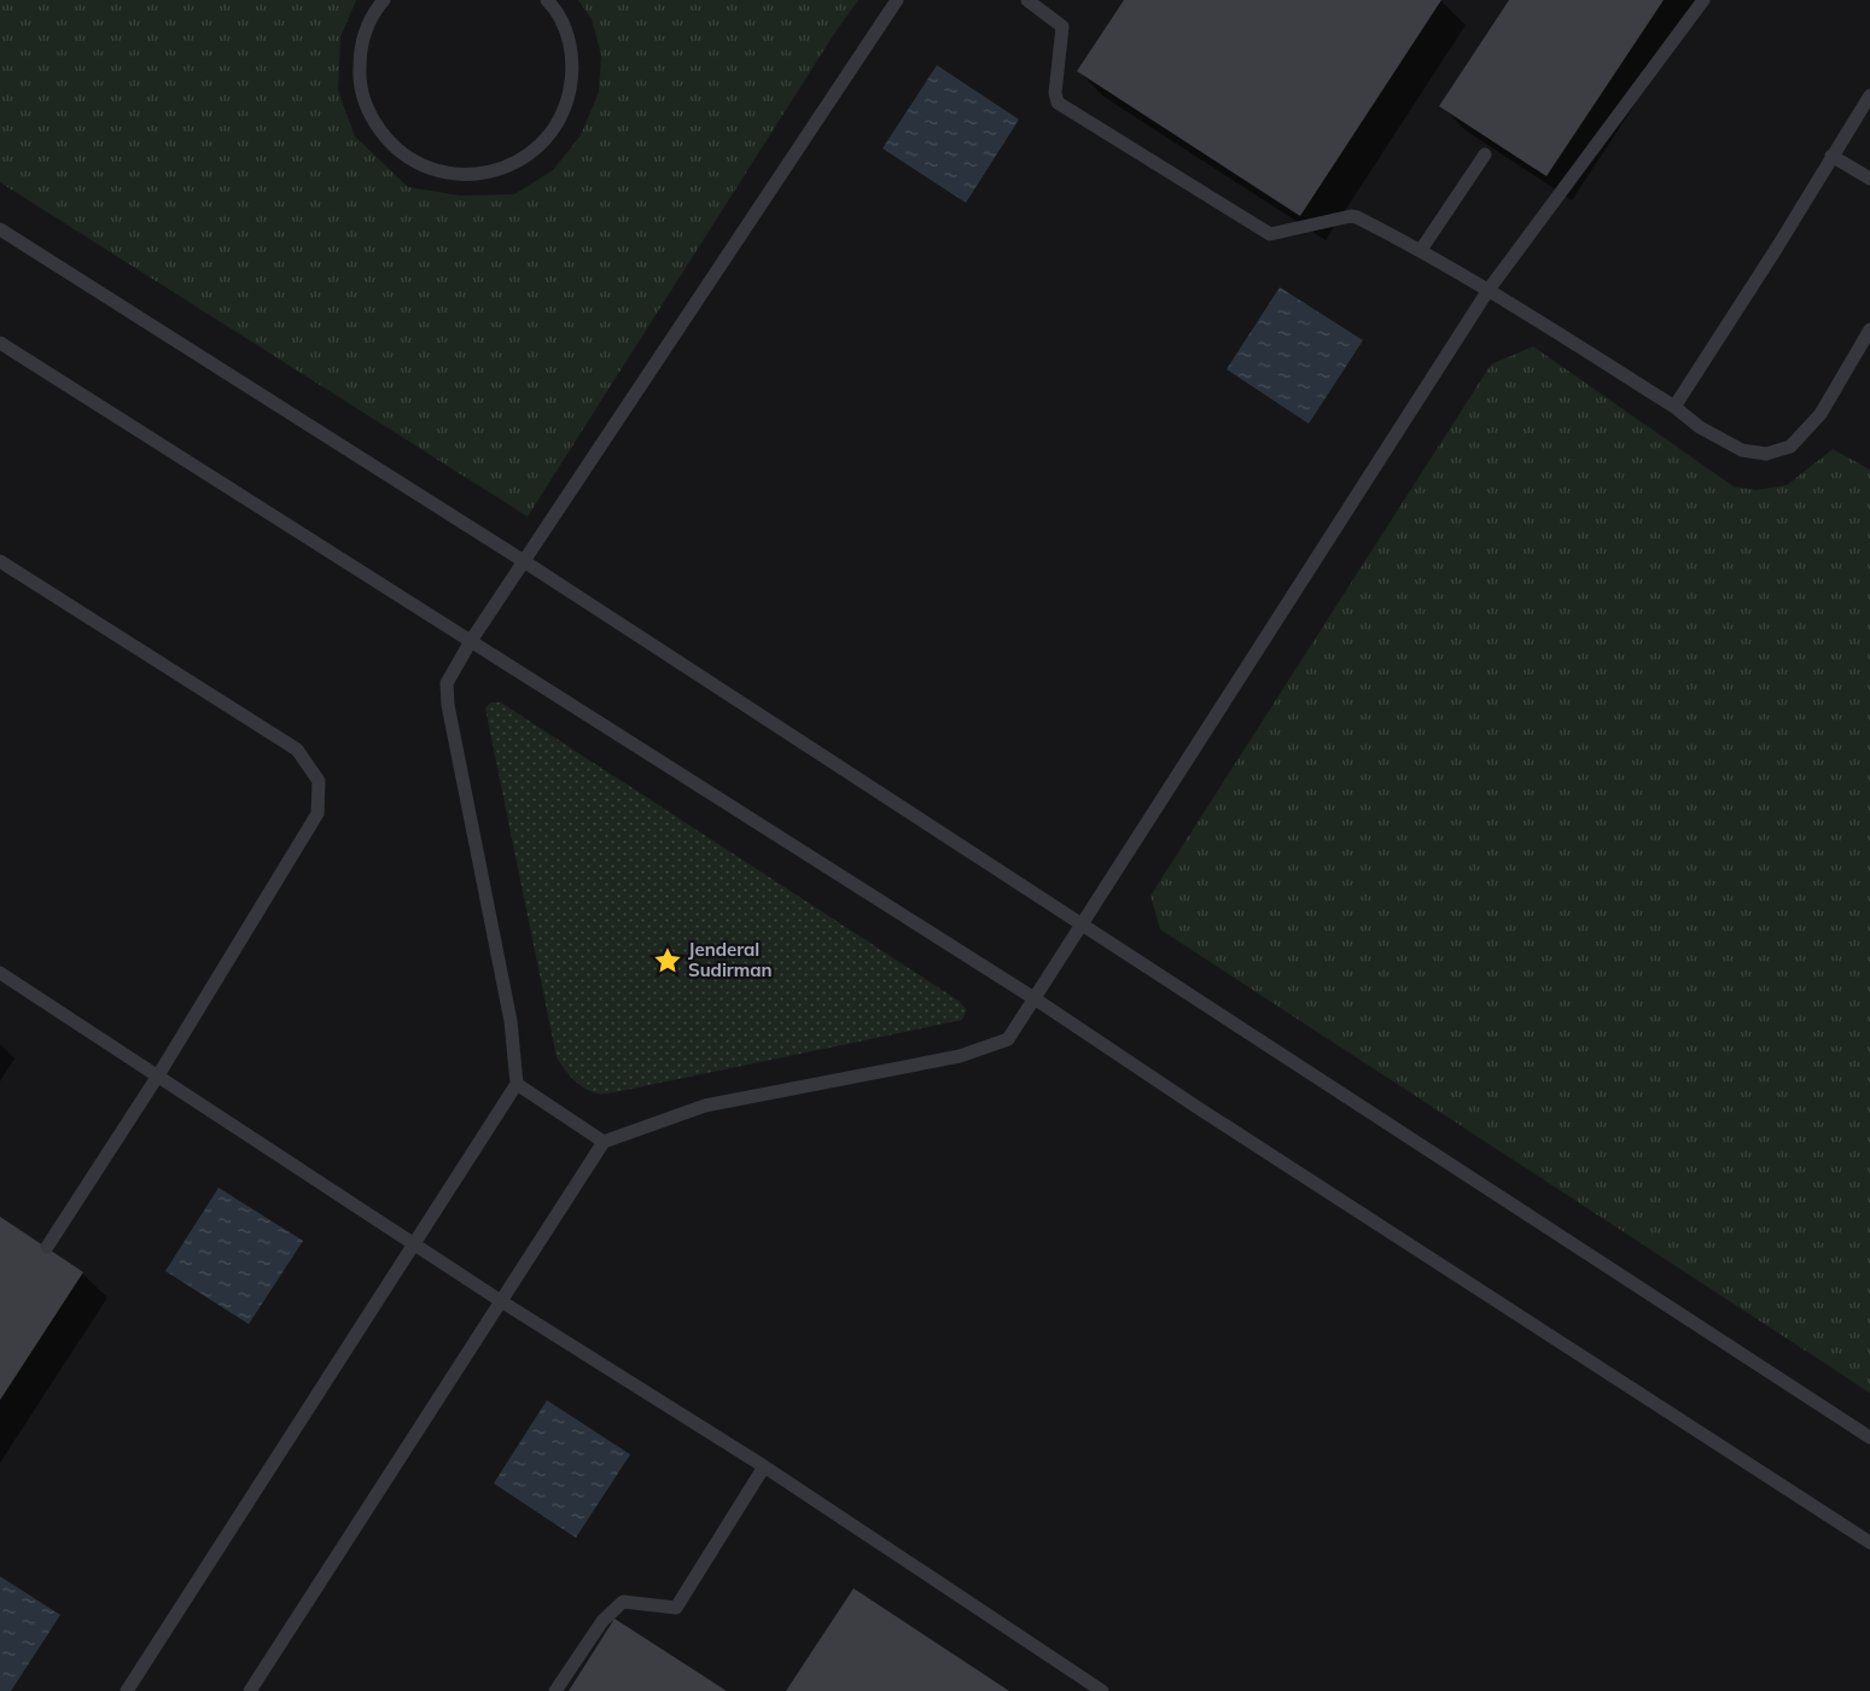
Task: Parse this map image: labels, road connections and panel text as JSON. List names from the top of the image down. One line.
{"places":{"place":["Jenderal Sudirman"]}}
